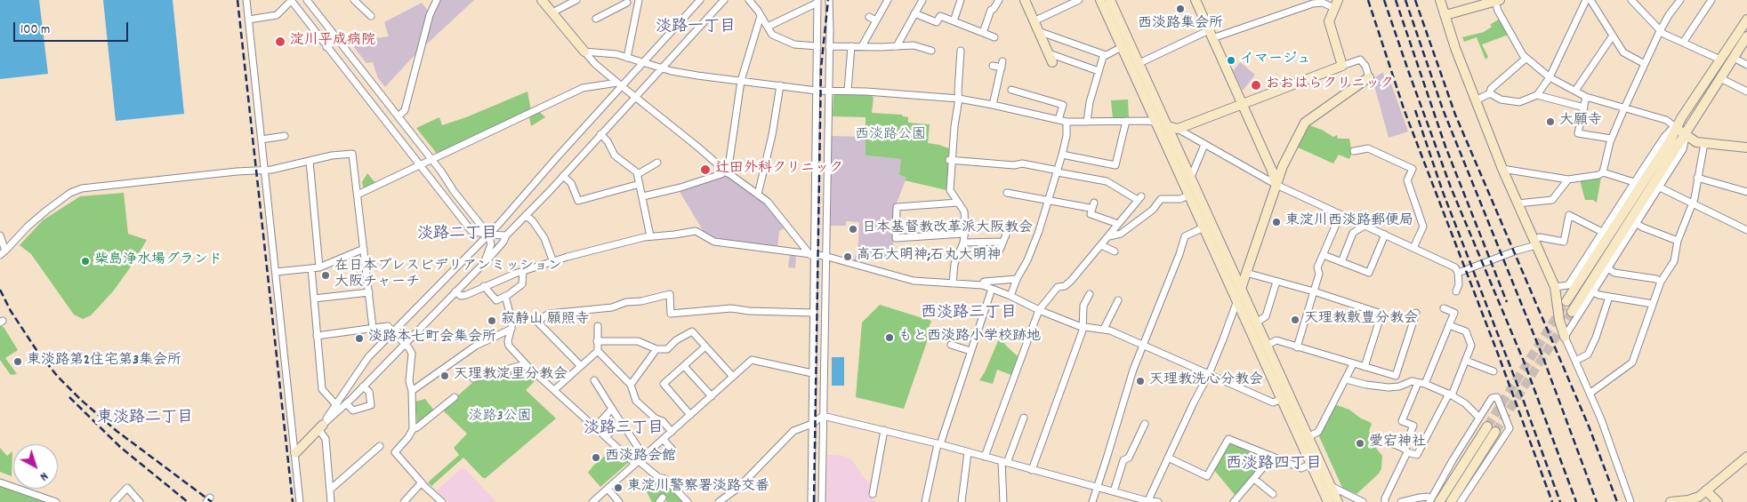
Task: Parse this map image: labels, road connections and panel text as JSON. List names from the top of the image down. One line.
{"districts":["淡路一丁目","淡路二丁目","西淡路三丁目","東淡路二丁目","淡路三丁目","西淡路四丁目"],"parks":["西淡路公園","淡路3公園"],"places":["西淡路集会所","淀川平成病院","イマージュ","おおはらクリニック","大願寺","辻田外科クリニック","東淀川西淡路郵便局","日本基督教改革派大阪教会","高石大明神;石丸大明神","柴島浄水場グランド","在日本プレスビデリアンミッション 大阪チャーチ","天理教敷豊分教会","寂静山 願照寺","もと西淡路小学校跡地","淡路本七町会集会所","東淡路第2住宅第3集会所","天理教淀里分教会","天理教洗心分教会","愛宕神社","西淡路会館","東淀川警察署淡路交番"],"scale_bar":"100 m","north":"bottom right"}
